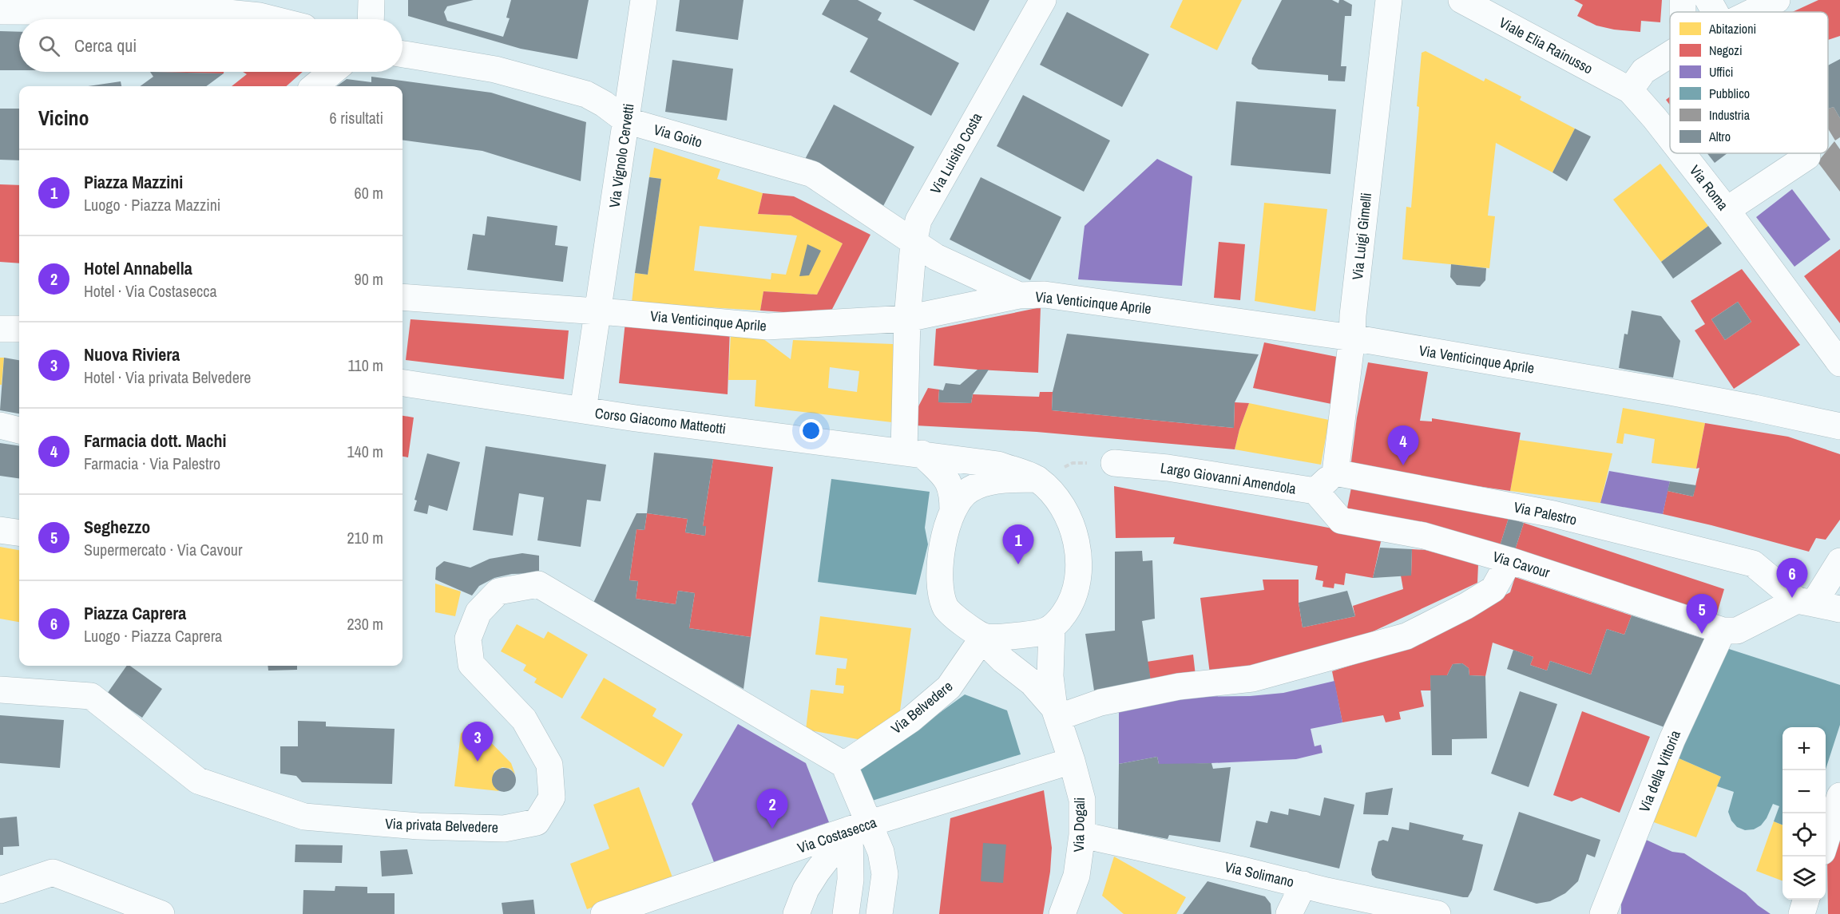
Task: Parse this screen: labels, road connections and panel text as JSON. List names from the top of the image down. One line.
{"streets":{"street":["Viale Elia Rainusso","Via Goito","Via Luisito Costa","Via Vignolo Cervetti","Via Roma","Via Luigi Gimelli","Via Venticinque Aprile","Corso Giacomo Matteotti","Largo Giovanni Amendola","Via Palestro","Via Cavour","Via Belvedere","Via della Vittoria","Via Dogali","Via privata Belvedere","Via Costasecca","Via Solimano"]},"crossings":[["Viale Elia Rainusso","Via Roma"],["Via Goito","Via Luisito Costa"],["Via Goito","Via Vignolo Cervetti"],["Via Goito","Via Venticinque Aprile"],["Via Luisito Costa","Via Venticinque Aprile"],["Via Luisito Costa","Corso Giacomo Matteotti"],["Via Vignolo Cervetti","Via Venticinque Aprile"],["Via Vignolo Cervetti","Corso Giacomo Matteotti"],["Via Luigi Gimelli","Via Venticinque Aprile"],["Via Luigi Gimelli","Largo Giovanni Amendola"],["Via Luigi Gimelli","Via Palestro"],["Corso Giacomo Matteotti","Via Belvedere"],["Corso Giacomo Matteotti","Via Dogali"],["Largo Giovanni Amendola","Via Palestro"],["Largo Giovanni Amendola","Via Cavour"],["Via Cavour","Via della Vittoria"],["Via Belvedere","Via Dogali"],["Via Belvedere","Via privata Belvedere"],["Via Dogali","Via Costasecca"],["Via Dogali","Via Solimano"]],"legend":["Abitazioni","Negozi","Uffici","Pubblico","Industria","Altro"],"page":{"search":"Cerca qui","heading":["Vicino","6 risultati"],"list":[{"mark":"1","name":"Piazza Mazzini","note":"Luogo · Piazza Mazzini","value":"60 m"},{"mark":"2","name":"Hotel Annabella","note":"Hotel · Via Costasecca","value":"90 m"},{"mark":"3","name":"Nuova Riviera","note":"Hotel · Via privata Belvedere","value":"110 m"},{"mark":"4","name":"Farmacia dott. Machi","note":"Farmacia · Via Palestro","value":"140 m"},{"mark":"5","name":"Seghezzo","note":"Supermercato · Via Cavour","value":"210 m"},{"mark":"6","name":"Piazza Caprera","note":"Luogo · Piazza Caprera","value":"230 m"}],"pins":["4","1","6","5","3","2"],"map_buttons":["+","−"]}}
